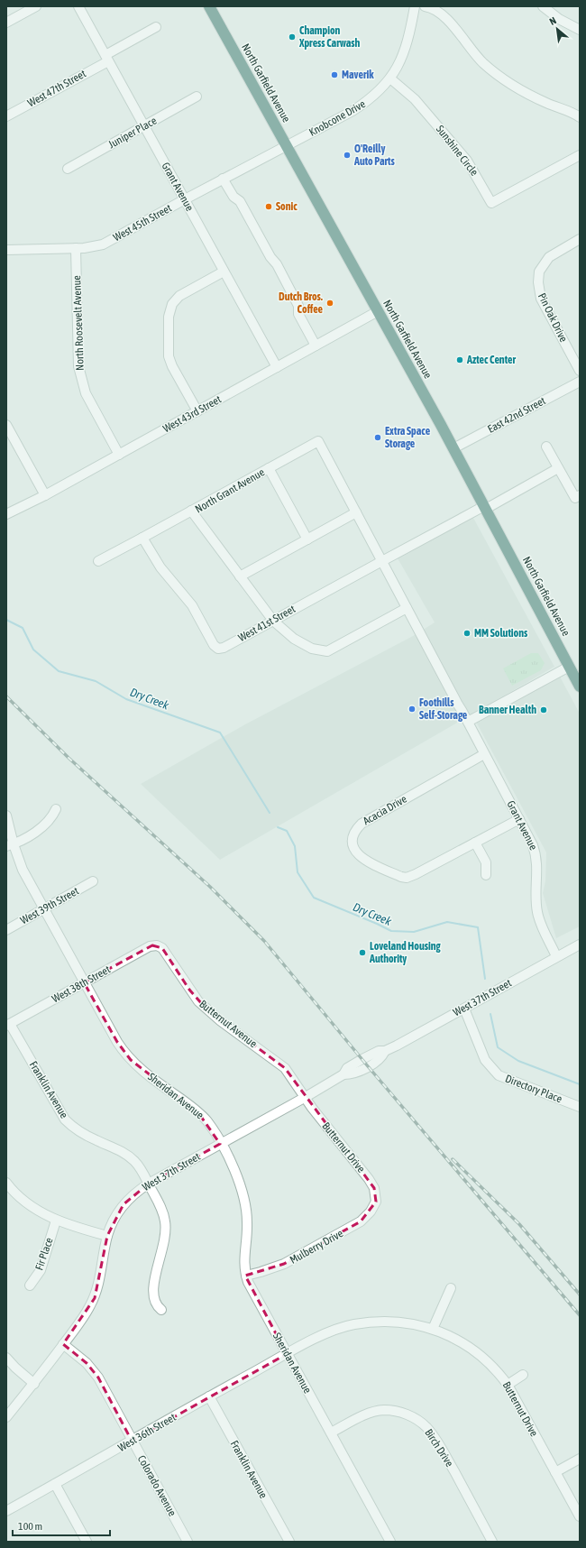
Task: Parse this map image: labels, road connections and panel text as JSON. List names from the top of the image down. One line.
{"streets":{"highway":["North Garfield Avenue"],"street":["West 47th Street","Knobcone Drive","Juniper Place","Sunshine Circle","Grant Avenue","West 45th Street","Pin Oak Drive","North Roosevelt Avenue","West 43rd Street","East 42nd Street","North Grant Avenue","West 41st Street","Acacia Drive","West 39th Street","West 38th Street","West 37th Street","Butternut Avenue","Directory Place","Franklin Avenue","Sheridan Avenue","Butternut Drive","Mulberry Drive","Fir Place","West 36th Street","Birch Drive","Colorado Avenue"]},"crossings":[["North Garfield Avenue","Knobcone Drive"],["North Garfield Avenue","West 45th Street"],["North Garfield Avenue","West 43rd Street"],["North Garfield Avenue","East 42nd Street"],["North Garfield Avenue","West 41st Street"],["West 47th Street","Grant Avenue"],["Knobcone Drive","Sunshine Circle"],["Knobcone Drive","West 45th Street"],["Juniper Place","Grant Avenue"],["Grant Avenue","West 45th Street"],["Grant Avenue","West 43rd Street"],["Grant Avenue","North Grant Avenue"],["Grant Avenue","Acacia Drive"],["Grant Avenue","West 37th Street"],["West 45th Street","North Roosevelt Avenue"],["North Roosevelt Avenue","West 43rd Street"],["North Grant Avenue","West 41st Street"],["West 39th Street","Sheridan Avenue"],["West 38th Street","Butternut Avenue"],["West 38th Street","Franklin Avenue"],["West 38th Street","Sheridan Avenue"],["West 37th Street","Butternut Avenue"],["West 37th Street","Directory Place"],["West 37th Street","Franklin Avenue"],["West 37th Street","Sheridan Avenue"],["West 37th Street","Butternut Drive"],["West 37th Street","Colorado Avenue"],["Butternut Avenue","Butternut Drive"],["Franklin Avenue","West 36th Street"],["Sheridan Avenue","Butternut Drive"],["Sheridan Avenue","Mulberry Drive"],["Sheridan Avenue","West 36th Street"],["Sheridan Avenue","Birch Drive"],["Butternut Drive","Mulberry Drive"],["Butternut Drive","West 36th Street"],["West 36th Street","Colorado Avenue"]],"water":["Dry Creek"],"places":["Champion Xpress Carwash","Maverik","O'Reilly Auto Parts","Sonic","Dutch Bros. Coffee","Aztec Center","Extra Space Storage","MM Solutions","Foothills Self-Storage","Banner Health","Loveland Housing Authority"],"scale_bar":"100 m","north":"top left"}
